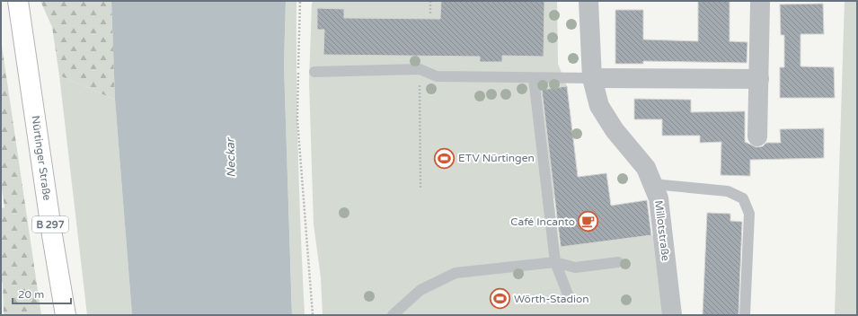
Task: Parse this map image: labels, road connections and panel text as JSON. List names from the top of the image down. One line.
{"streets":{"main road":["Nürtinger Straße","B 297"],"street":["Millotstraße"]},"water":["Neckar"],"places":{"sports":["ETV Nürtingen","Wörth-Stadion"],"cafe":["Café Incanto"]},"scale_bar":"20 m"}
